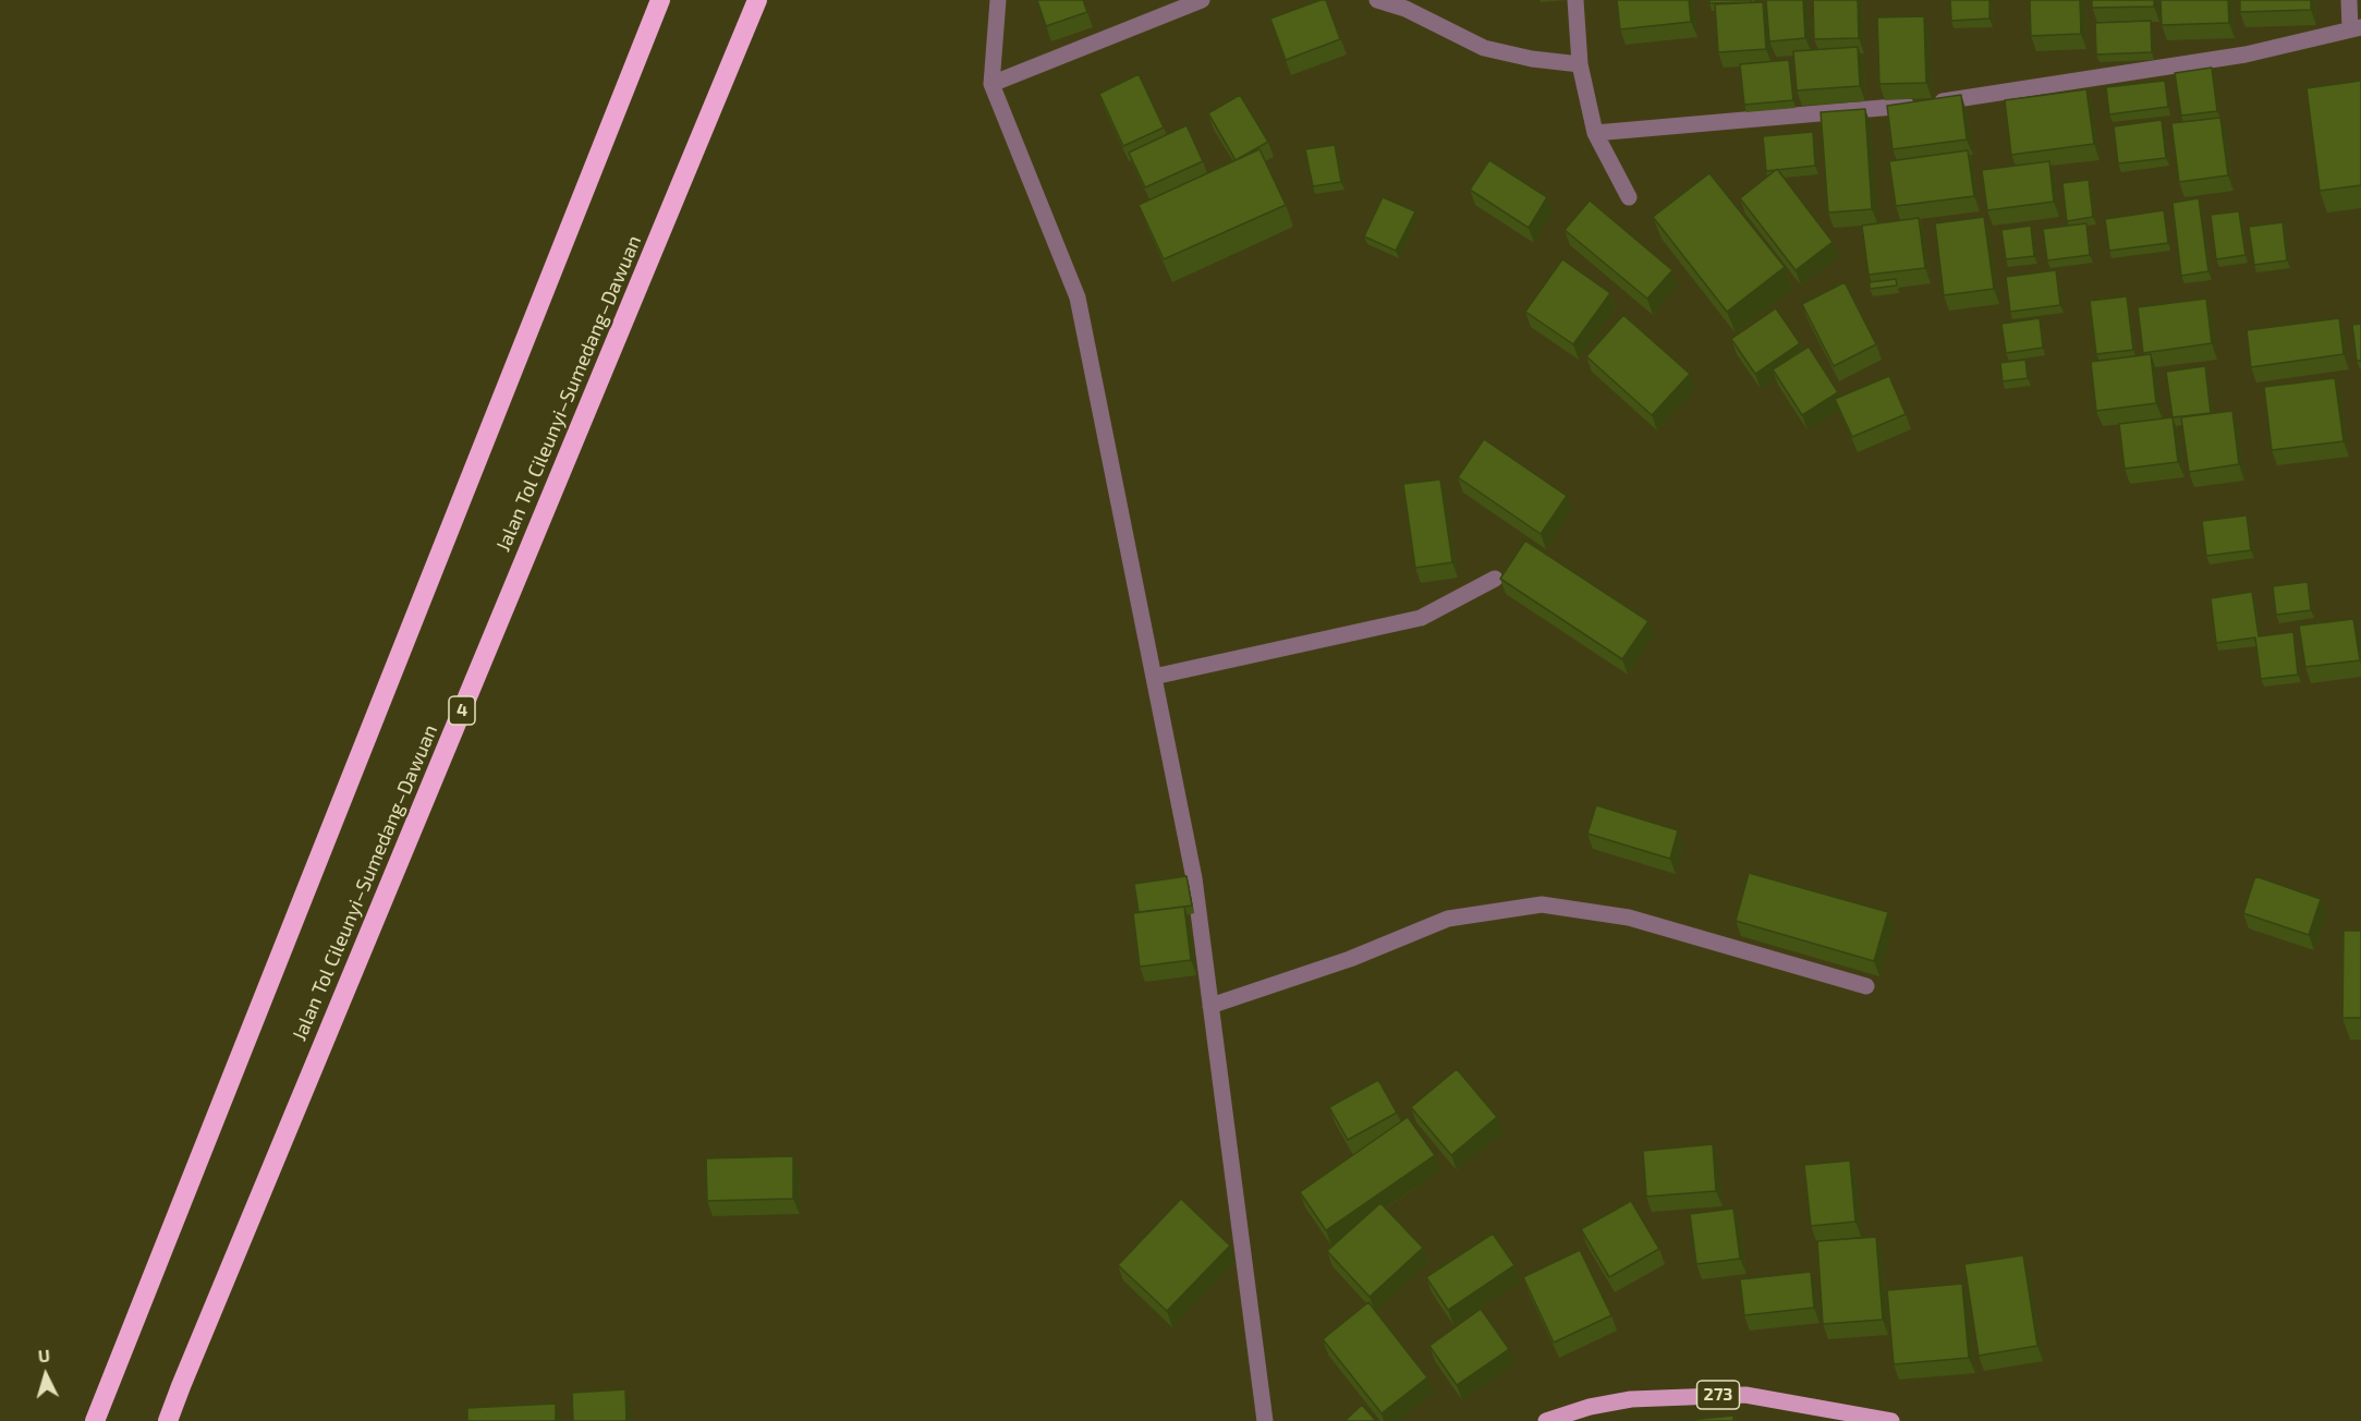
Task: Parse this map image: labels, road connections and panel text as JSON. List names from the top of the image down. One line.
{"streets":{"highway":["Jalan Tol Cileunyi–Sumedang–Dawuan","4"],"main road":["273"]},"north":"top"}
